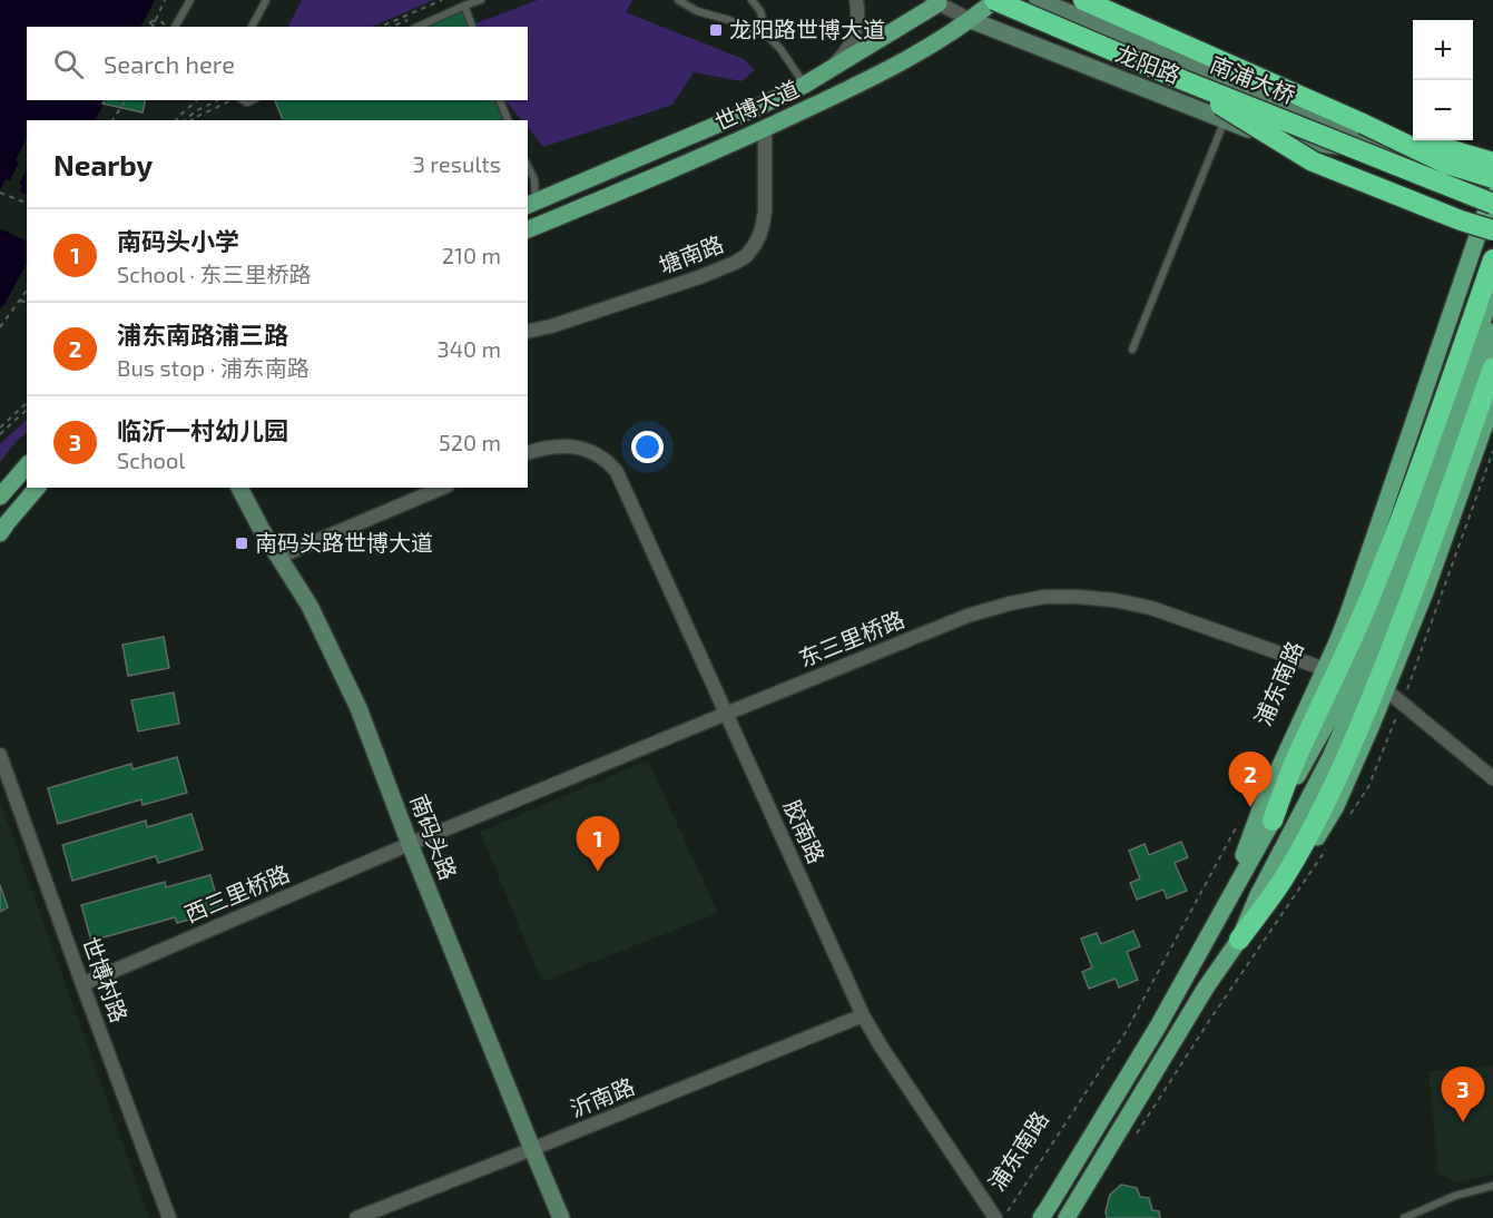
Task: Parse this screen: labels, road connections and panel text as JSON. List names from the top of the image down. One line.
{"streets":{"highway":["南浦大桥"],"main road":["龙阳路","世博大道","浦东南路","南码头路"],"street":["塘南路","东三里桥路","胶南路","西三里桥路","世博村路","沂南路"]},"crossings":[["龙阳路","南浦大桥"],["龙阳路","世博大道"],["龙阳路","浦东南路"],["南浦大桥","世博大道"],["南浦大桥","浦东南路"],["世博大道","塘南路"],["东三里桥路","浦东南路"],["东三里桥路","胶南路"],["东三里桥路","南码头路"],["东三里桥路","西三里桥路"],["浦东南路","胶南路"],["胶南路","沂南路"],["南码头路","西三里桥路"],["南码头路","沂南路"],["西三里桥路","世博村路"]],"places":{"transit":["龙阳路世博大道","南码头路世博大道"]},"page":{"map_buttons":["+","−"],"search":"Search here","heading":["Nearby","3 results"],"list":[{"mark":"1","name":"南码头小学","note":"School · 东三里桥路","value":"210 m"},{"mark":"2","name":"浦东南路浦三路","note":"Bus stop · 浦东南路","value":"340 m"},{"mark":"3","name":"临沂一村幼儿园","note":"School","value":"520 m"}],"pins":["2","1","3"]}}
